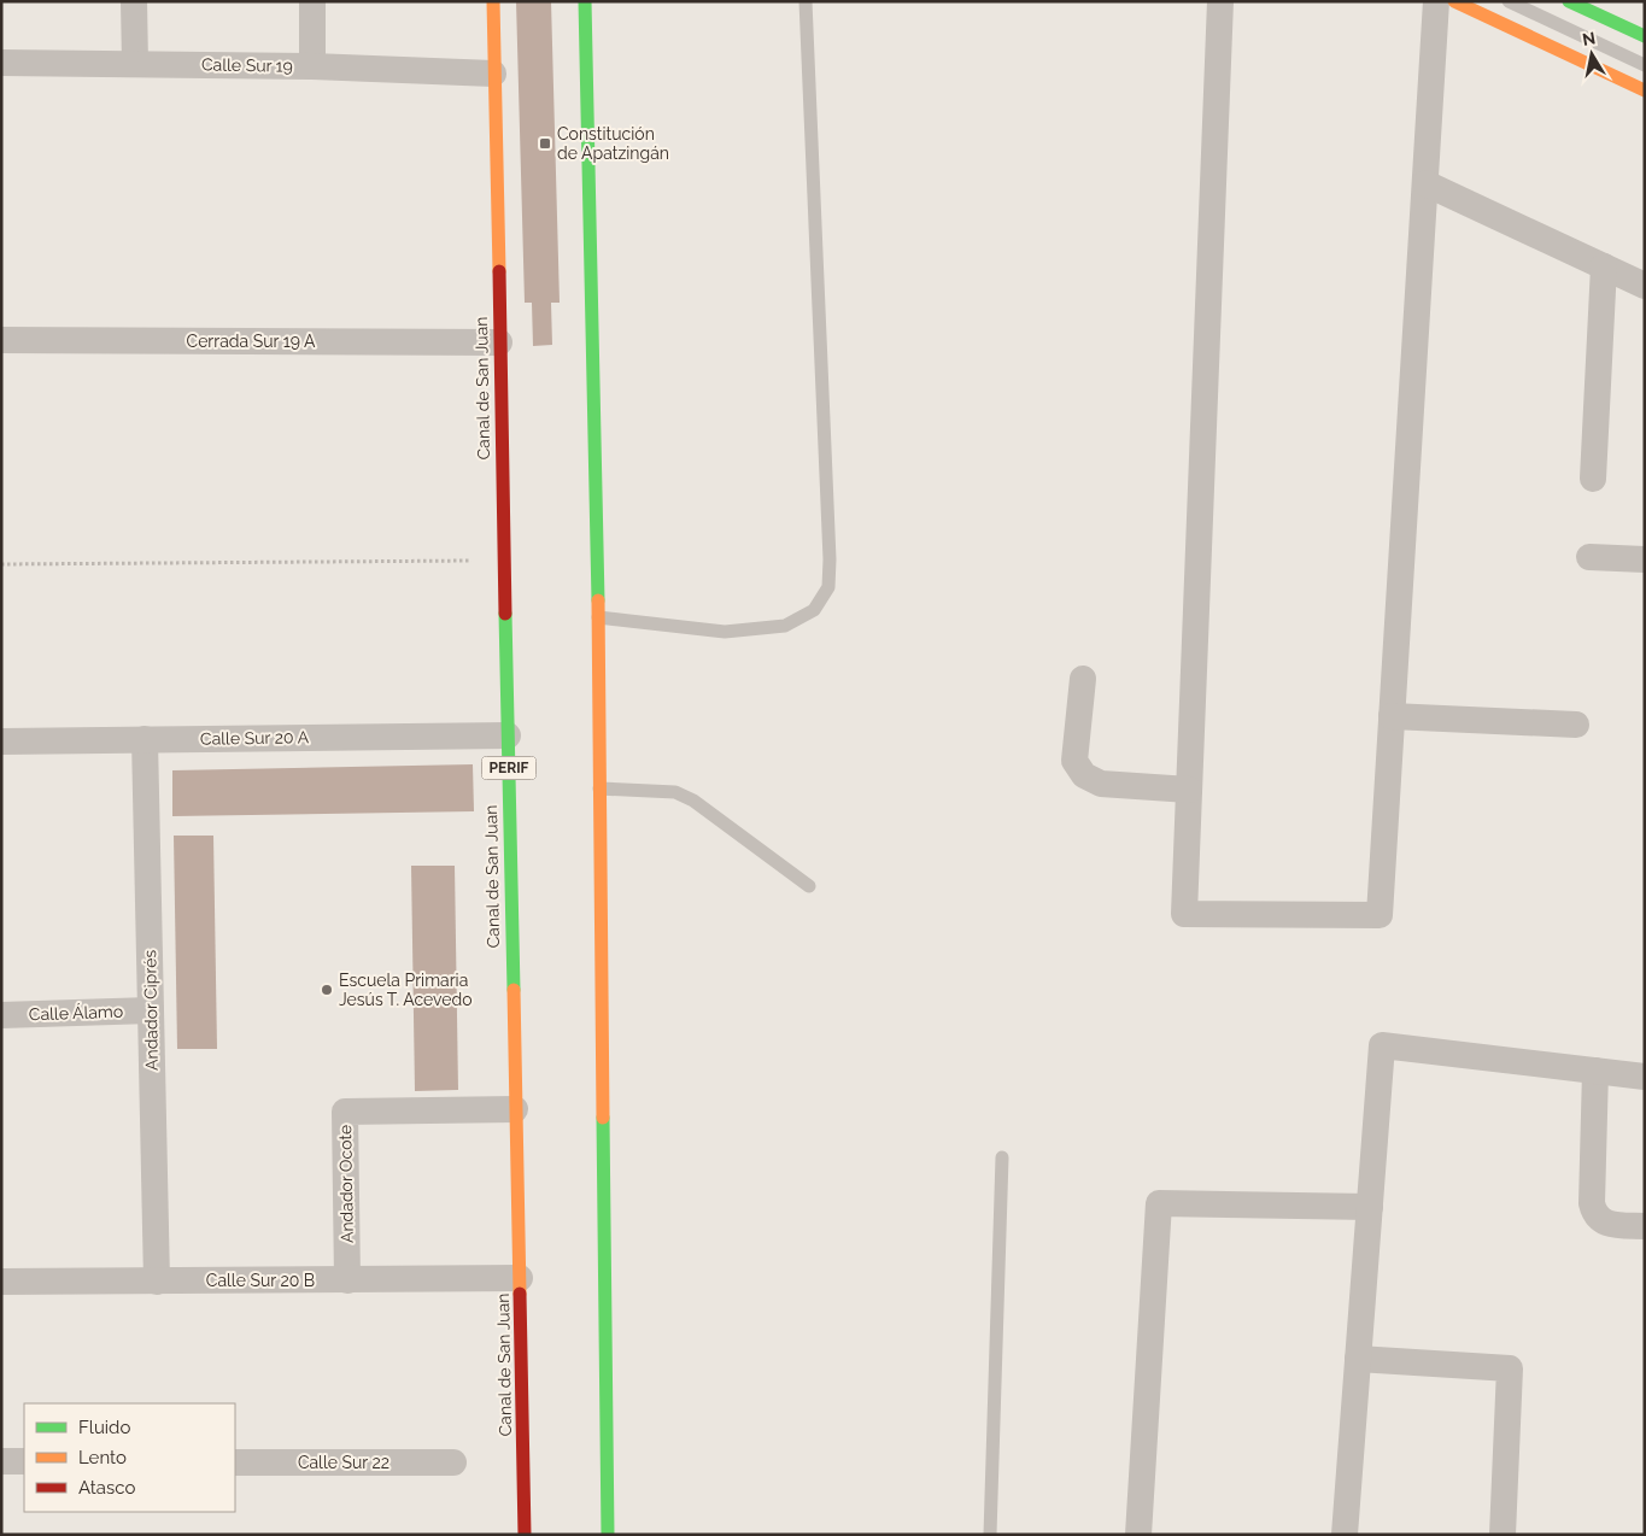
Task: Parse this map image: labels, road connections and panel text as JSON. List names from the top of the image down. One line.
{"streets":{"main road":["Canal de San Juan","PERIF"],"street":["Calle Sur 19","Cerrada Sur 19 A","Calle Sur 20 A","Andador Ciprés","Calle Álamo","Andador Ocote","Calle Sur 20 B","Calle Sur 22"]},"crossings":[["Calle Sur 19","Canal de San Juan"],["Cerrada Sur 19 A","Canal de San Juan"],["Canal de San Juan","Calle Sur 20 A"],["Canal de San Juan","Andador Ocote"],["Canal de San Juan","Calle Sur 20 B"],["Calle Sur 20 A","Andador Ciprés"],["Andador Ciprés","Calle Álamo"],["Andador Ciprés","Calle Sur 20 B"],["Andador Ocote","Calle Sur 20 B"]],"places":{"transit":["Constitución de Apatzingán"],"other":["Escuela Primaria Jesús T. Acevedo"]},"legend":["Fluido","Lento","Atasco"],"north":"top"}
